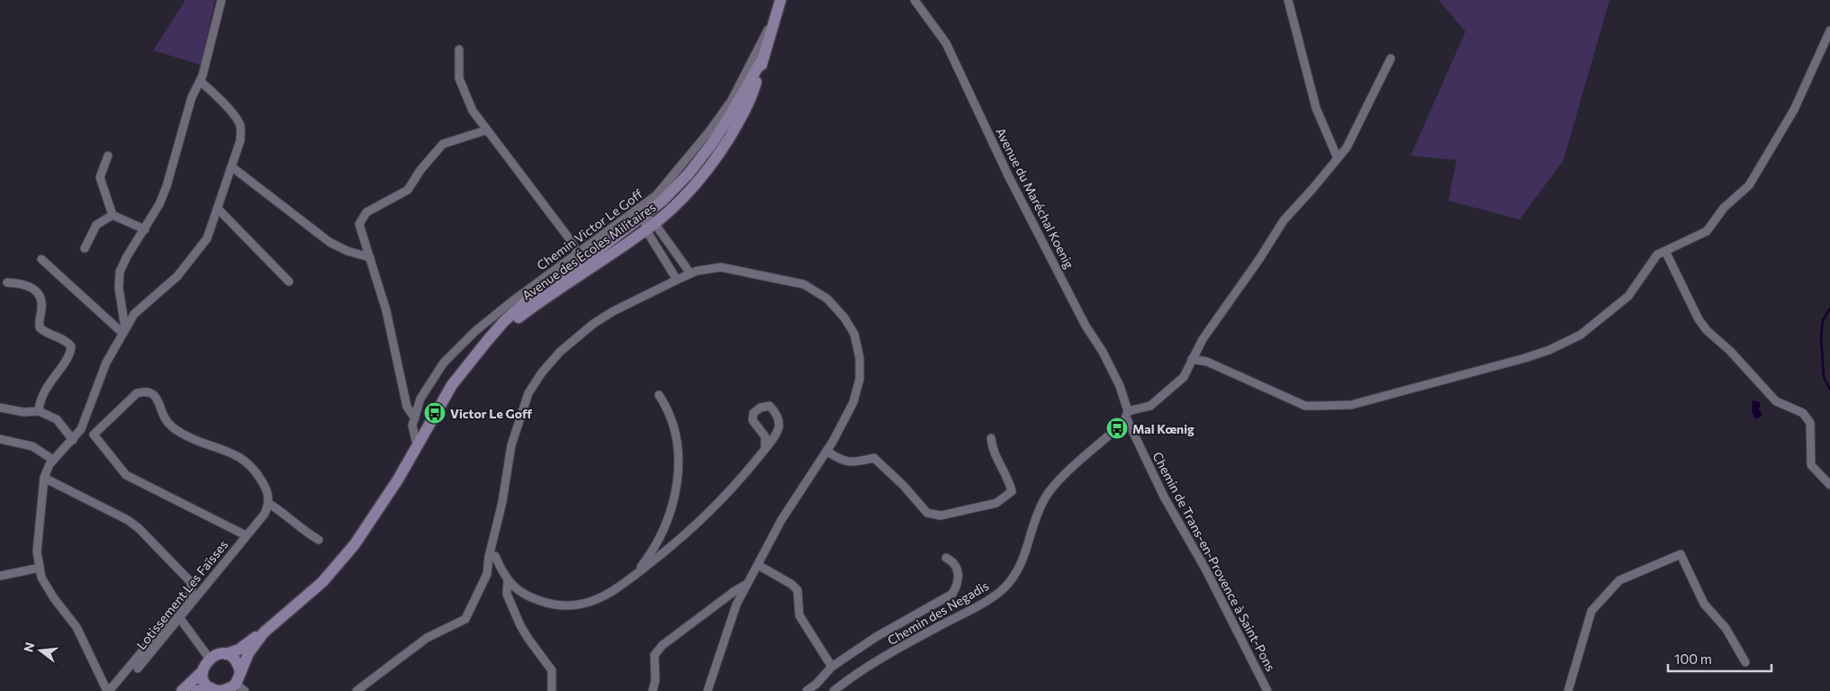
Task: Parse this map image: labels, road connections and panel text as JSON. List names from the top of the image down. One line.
{"streets":{"street":["Avenue du Maréchal Koenig","Chemin Victor Le Goff","Avenue des Écoles Militaires","Chemin de Trans-en-Provence à Saint-Pons","Lotissement Les Faïsses","Chemin des Negadis"]},"crossings":[["Avenue du Maréchal Koenig","Chemin de Trans-en-Provence à Saint-Pons"],["Avenue du Maréchal Koenig","Chemin des Negadis"],["Chemin Victor Le Goff","Avenue des Écoles Militaires"],["Chemin de Trans-en-Provence à Saint-Pons","Chemin des Negadis"]],"places":{"bus stop":["Victor Le Goff","Mal Kœnig"]},"scale_bar":"100 m","north":"left"}
